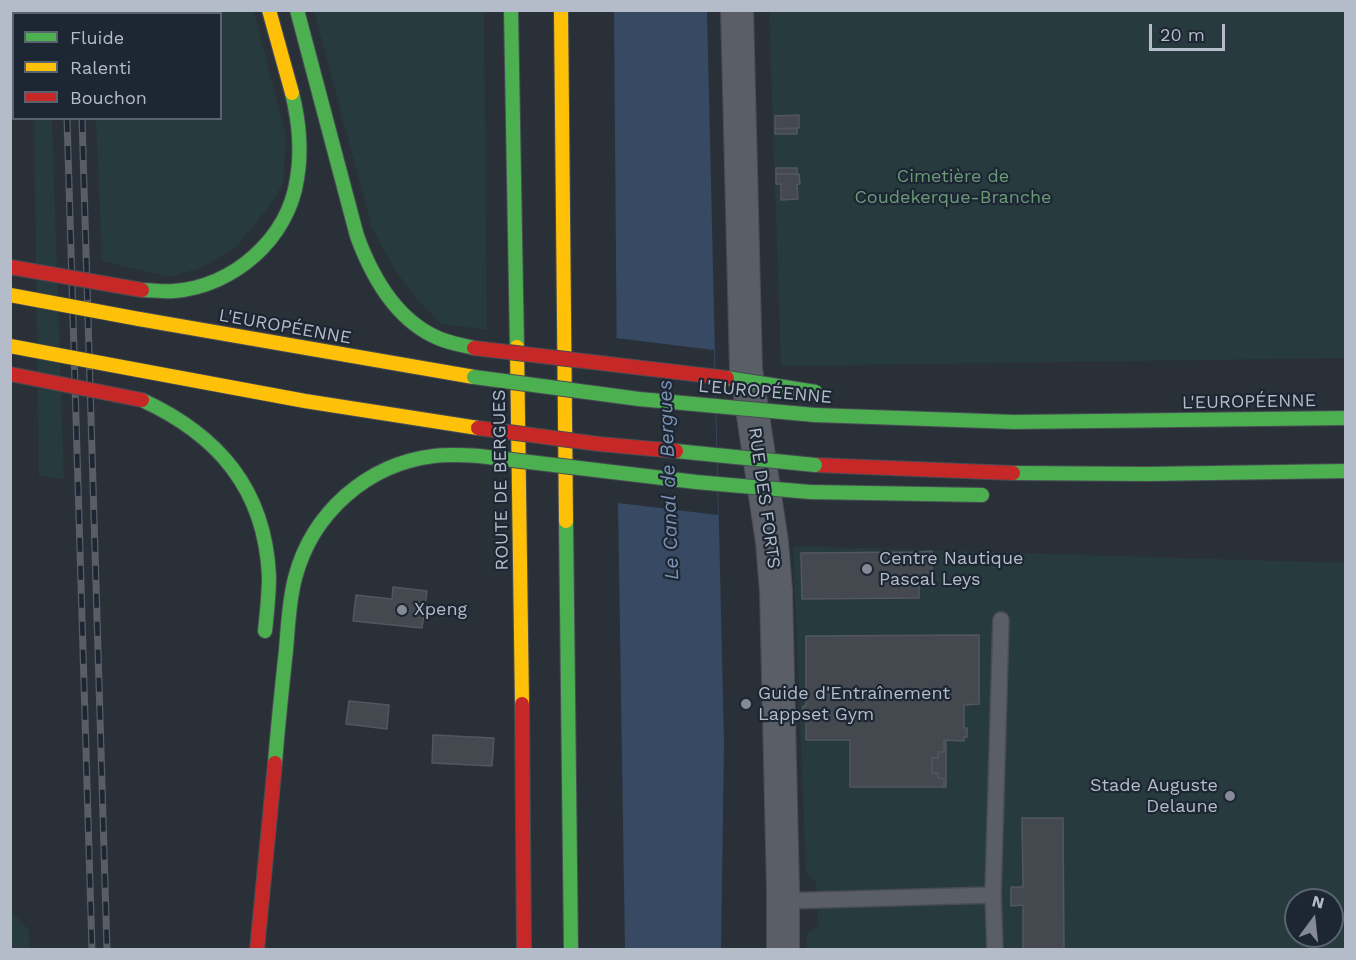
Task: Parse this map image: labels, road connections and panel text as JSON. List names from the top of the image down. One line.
{"streets":{"main road":["L'EUROPÉENNE","ROUTE DE BERGUES"],"street":["RUE DES FORTS"]},"water":["Le Canal de Bergues"],"parks":["Cimetière de Coudekerque-Branche"],"places":["Centre Nautique Pascal Leys","Xpeng","Guide d'Entraînement Lappset Gym","Stade Auguste Delaune"],"legend":["Fluide","Ralenti","Bouchon"],"scale_bar":"20 m","north":"top"}
